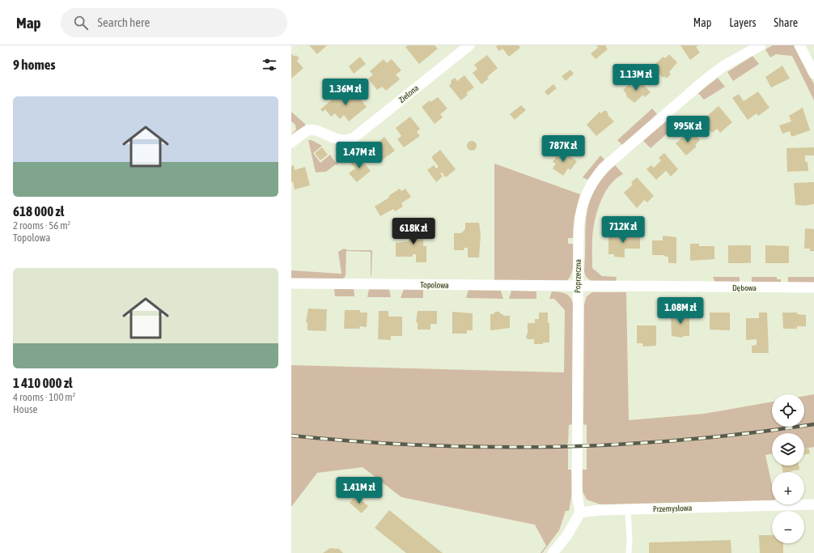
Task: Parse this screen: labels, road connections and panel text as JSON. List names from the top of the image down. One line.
{"streets":{"street":["Zielona","Poprzeczna","Topolowa","Dębowa","Przemysłowa"]},"crossings":[["Poprzeczna","Topolowa"],["Poprzeczna","Dębowa"],["Poprzeczna","Przemysłowa"],["Topolowa","Dębowa"]],"page":{"header":"Map","search":"Search here","nav":["Map","Layers","Share"],"heading":"9 homes","price":["1.13M zł","1.36M zł","995K zł","787K zł","1.47M zł","712K zł","618K zł","1.08M zł","1.41M zł"],"list":[{"name":"618 000 zł","note":"2 rooms · 56 m² · Topolowa"},{"name":"1 410 000 zł","note":"4 rooms · 100 m² · House"}],"map_buttons":["+","−"]}}
